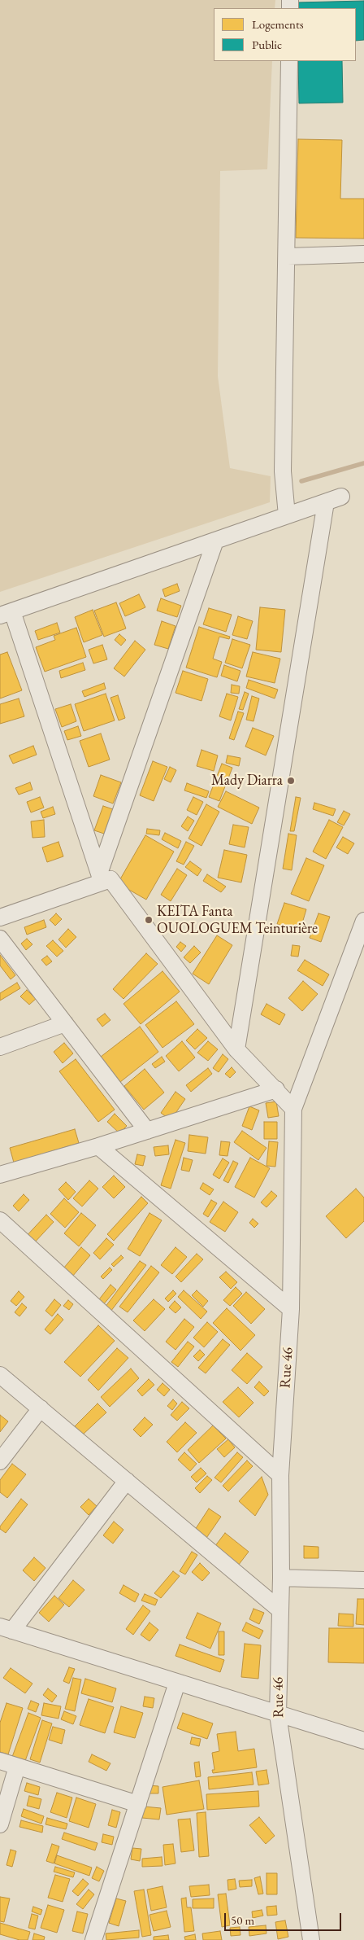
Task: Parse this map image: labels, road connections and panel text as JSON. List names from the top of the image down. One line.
{"streets":{"street":["Rue 46"]},"places":["Mady Diarra","KEITA Fanta OUOLOGUEM Teinturière"],"legend":["Logements","Public"],"scale_bar":"50 m"}
